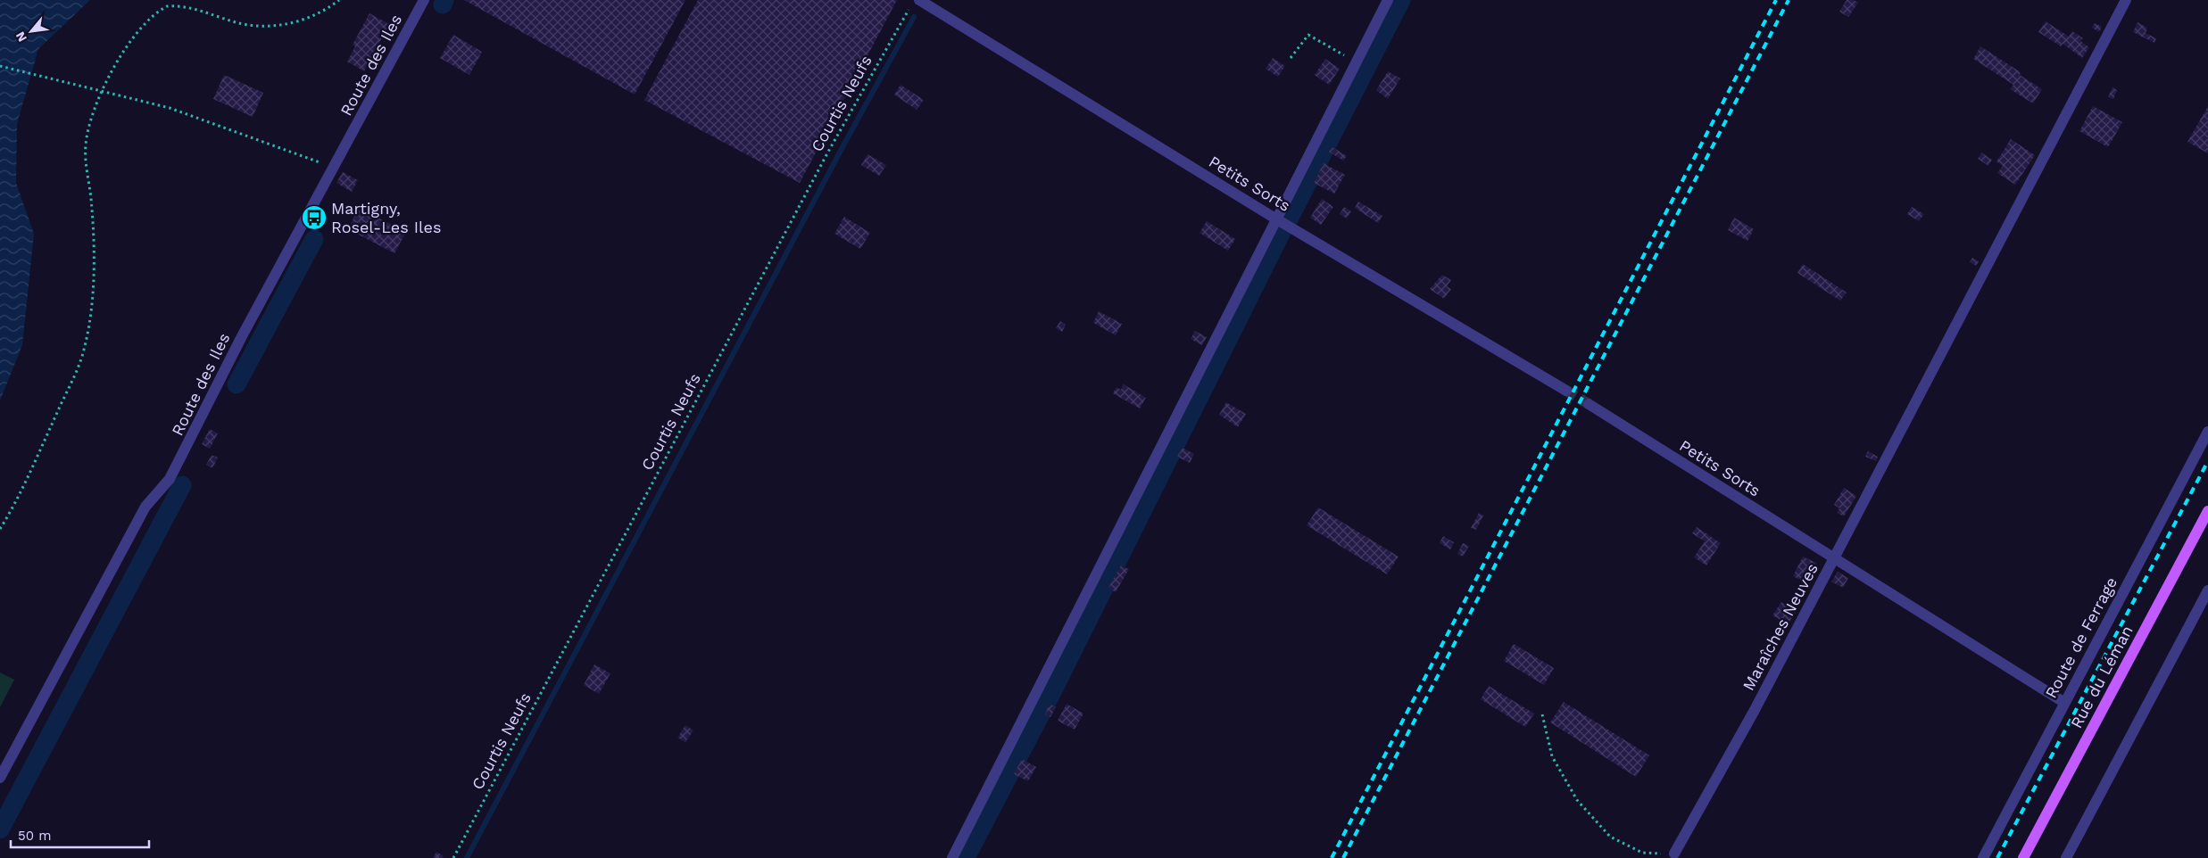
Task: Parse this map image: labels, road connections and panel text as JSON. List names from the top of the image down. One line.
{"streets":{"main road":["Rue du Léman"],"street":["Route des Iles","Petits Sorts","Maraîches Neuves","Route de Ferrage"],"path":["Courtis Neufs"]},"crossings":[["Petits Sorts","Maraîches Neuves"],["Maraîches Neuves","Route de Ferrage"]],"places":{"bus stop":["Martigny, Rosel-Les Iles"]},"scale_bar":"50 m","north":"bottom left"}
